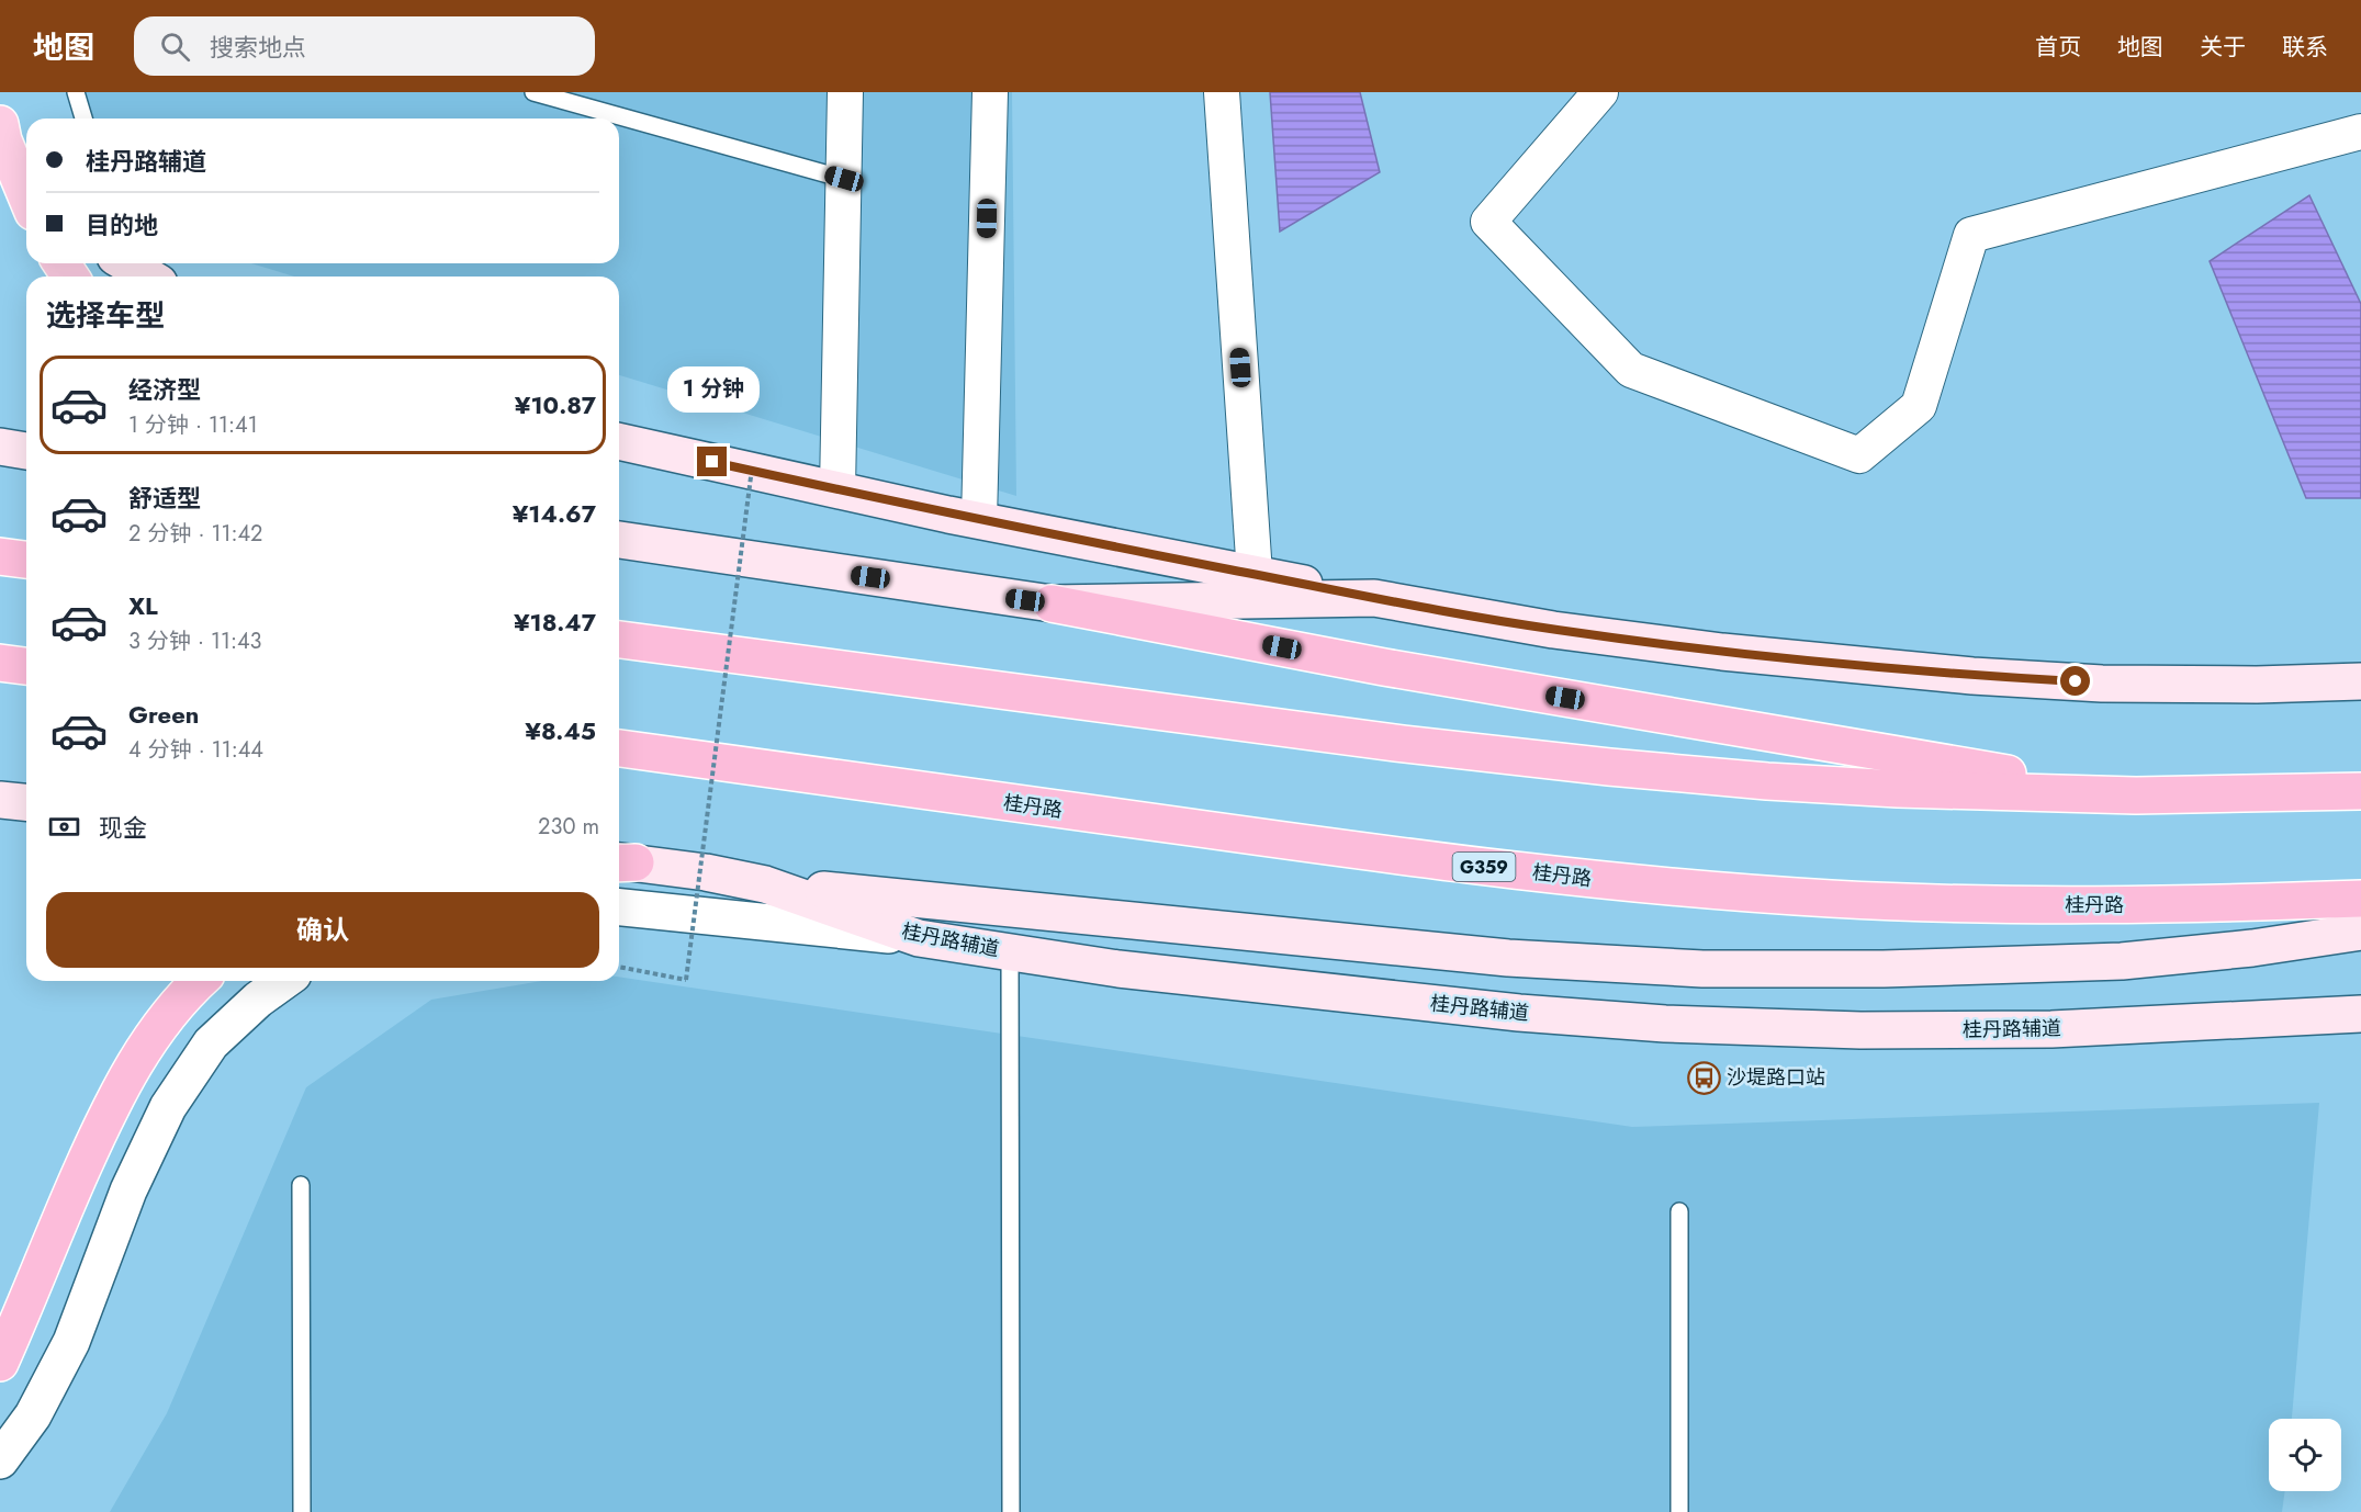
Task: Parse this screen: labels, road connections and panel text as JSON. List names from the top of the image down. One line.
{"streets":{"highway":["桂丹路","G359"],"main road":["桂丹路辅道"]},"places":{"bus stop":["沙堤路口站"]},"page":{"header":"地图","search":"搜索地点","nav":["首页","地图","关于","联系"],"banner":["桂丹路辅道","目的地"],"heading":"选择车型","list":[{"name":"经济型","note":"1 分钟 · 11:41","value":"¥10.87"},{"name":"舒适型","note":"2 分钟 · 11:42","value":"¥14.67"},{"name":"XL","note":"3 分钟 · 11:43","value":"¥18.47"},{"name":"Green","note":"4 分钟 · 11:44","value":"¥8.45"}],"bubble":"1 分钟","pay":["现金","230 m"],"buttons":"确认"}}
